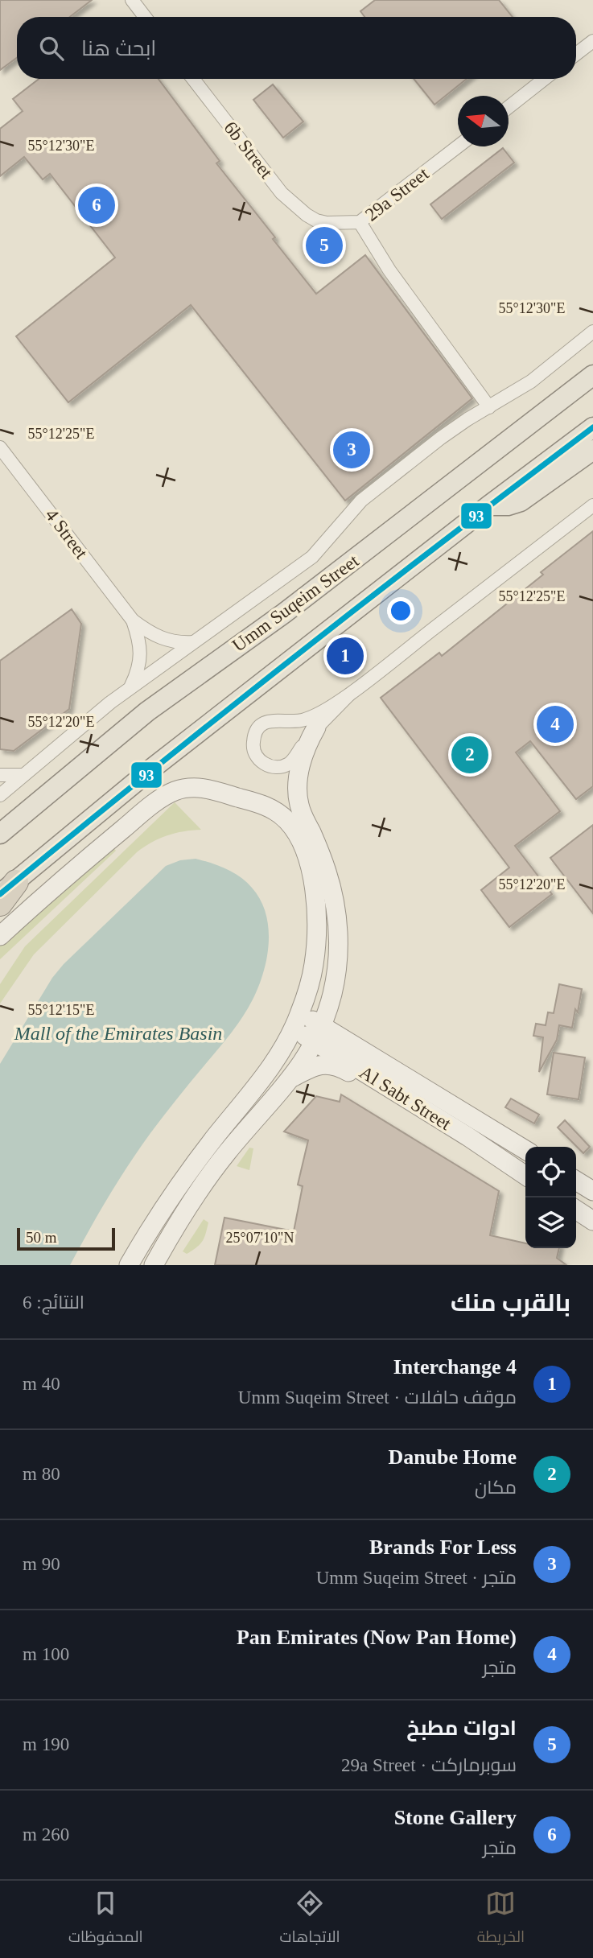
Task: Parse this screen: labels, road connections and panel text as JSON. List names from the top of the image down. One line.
{"streets":{"main road":["Umm Suqeim Street"],"street":["6b Street","29a Street","4 Street","Al Sabt Street"]},"crossings":[["6b Street","29a Street"]],"water":["Mall of the Emirates Basin"],"lines":["transit line 93"],"scale_bar":"50 m","north":"left","page":{"search":"ابحث هنا","pins":["6","5","3","1","4","2"],"scale":"50 m","heading":["بالقرب منك","النتائج: 6"],"list":[{"mark":"1","name":"Interchange 4","note":"موقف حافلات · Umm Suqeim Street","value":"40 m"},{"mark":"2","name":"Danube Home","note":"مكان","value":"80 m"},{"mark":"3","name":"Brands For Less","note":"متجر · Umm Suqeim Street","value":"90 m"},{"mark":"4","name":"Pan Emirates (Now Pan Home)","note":"متجر","value":"100 m"},{"mark":"5","name":"ادوات مطبخ","note":"سوبرماركت · 29a Street","value":"190 m"},{"mark":"6","name":"Stone Gallery","note":"متجر","value":"260 m"}],"nav":["الخريطة","الاتجاهات","المحفوظات"]},"coordinates":["55°12'30\"E","55°12'25\"E","55°12'20\"E","55°12'15\"E","25°07'10\"N"]}
